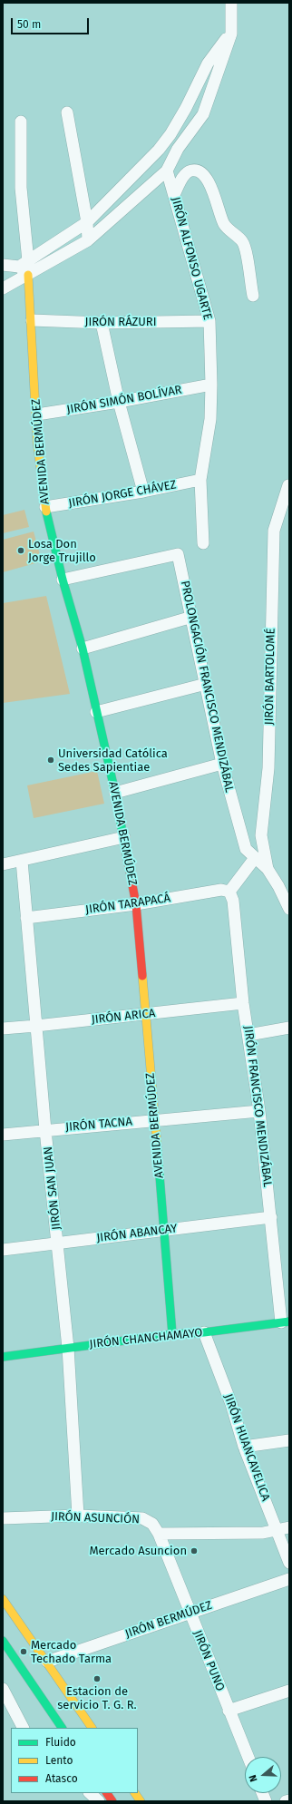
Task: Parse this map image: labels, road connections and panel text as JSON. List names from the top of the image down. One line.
{"streets":{"main road":["AVENIDA BERMÚDEZ","JIRÓN CHANCHAMAYO"],"street":["JIRÓN ALFONSO UGARTE","JIRÓN RÁZURI","JIRÓN SIMÓN BOLÍVAR","JIRÓN JORGE CHÁVEZ","JIRÓN BARTOLOMÉ","PROLONGACIÓN FRANCISCO MENDIZÁBAL","JIRÓN TARAPACÁ","JIRÓN ARICA","JIRÓN FRANCISCO MENDIZÁBAL","JIRÓN TACNA","JIRÓN SAN JUAN","JIRÓN ABANCAY","JIRÓN HUANCAVELICA","JIRÓN ASUNCIÓN","JIRÓN BERMÚDEZ","JIRÓN PUNO"]},"crossings":[["JIRÓN ALFONSO UGARTE","JIRÓN RÁZURI"],["JIRÓN ALFONSO UGARTE","JIRÓN SIMÓN BOLÍVAR"],["JIRÓN ALFONSO UGARTE","JIRÓN JORGE CHÁVEZ"],["JIRÓN RÁZURI","AVENIDA BERMÚDEZ"],["JIRÓN SIMÓN BOLÍVAR","AVENIDA BERMÚDEZ"],["AVENIDA BERMÚDEZ","JIRÓN JORGE CHÁVEZ"],["AVENIDA BERMÚDEZ","PROLONGACIÓN FRANCISCO MENDIZÁBAL"],["AVENIDA BERMÚDEZ","JIRÓN TARAPACÁ"],["AVENIDA BERMÚDEZ","JIRÓN ARICA"],["AVENIDA BERMÚDEZ","JIRÓN TACNA"],["AVENIDA BERMÚDEZ","JIRÓN ABANCAY"],["AVENIDA BERMÚDEZ","JIRÓN CHANCHAMAYO"],["JIRÓN BARTOLOMÉ","PROLONGACIÓN FRANCISCO MENDIZÁBAL"],["JIRÓN TARAPACÁ","JIRÓN FRANCISCO MENDIZÁBAL"],["JIRÓN TARAPACÁ","JIRÓN SAN JUAN"],["JIRÓN ARICA","JIRÓN FRANCISCO MENDIZÁBAL"],["JIRÓN ARICA","JIRÓN SAN JUAN"],["JIRÓN FRANCISCO MENDIZÁBAL","JIRÓN TACNA"],["JIRÓN FRANCISCO MENDIZÁBAL","JIRÓN ABANCAY"],["JIRÓN FRANCISCO MENDIZÁBAL","JIRÓN CHANCHAMAYO"],["JIRÓN TACNA","JIRÓN SAN JUAN"],["JIRÓN SAN JUAN","JIRÓN ABANCAY"],["JIRÓN SAN JUAN","JIRÓN CHANCHAMAYO"],["JIRÓN SAN JUAN","JIRÓN ASUNCIÓN"],["JIRÓN CHANCHAMAYO","JIRÓN HUANCAVELICA"],["JIRÓN ASUNCIÓN","JIRÓN PUNO"],["JIRÓN BERMÚDEZ","JIRÓN PUNO"]],"places":["Losa Don Jorge Trujillo","Universidad Católica Sedes Sapientiae","Mercado Asuncion","Mercado Techado Tarma","Estacion de servicio T. G. R."],"legend":["Fluido","Lento","Atasco"],"scale_bar":"50 m","north":"left"}
